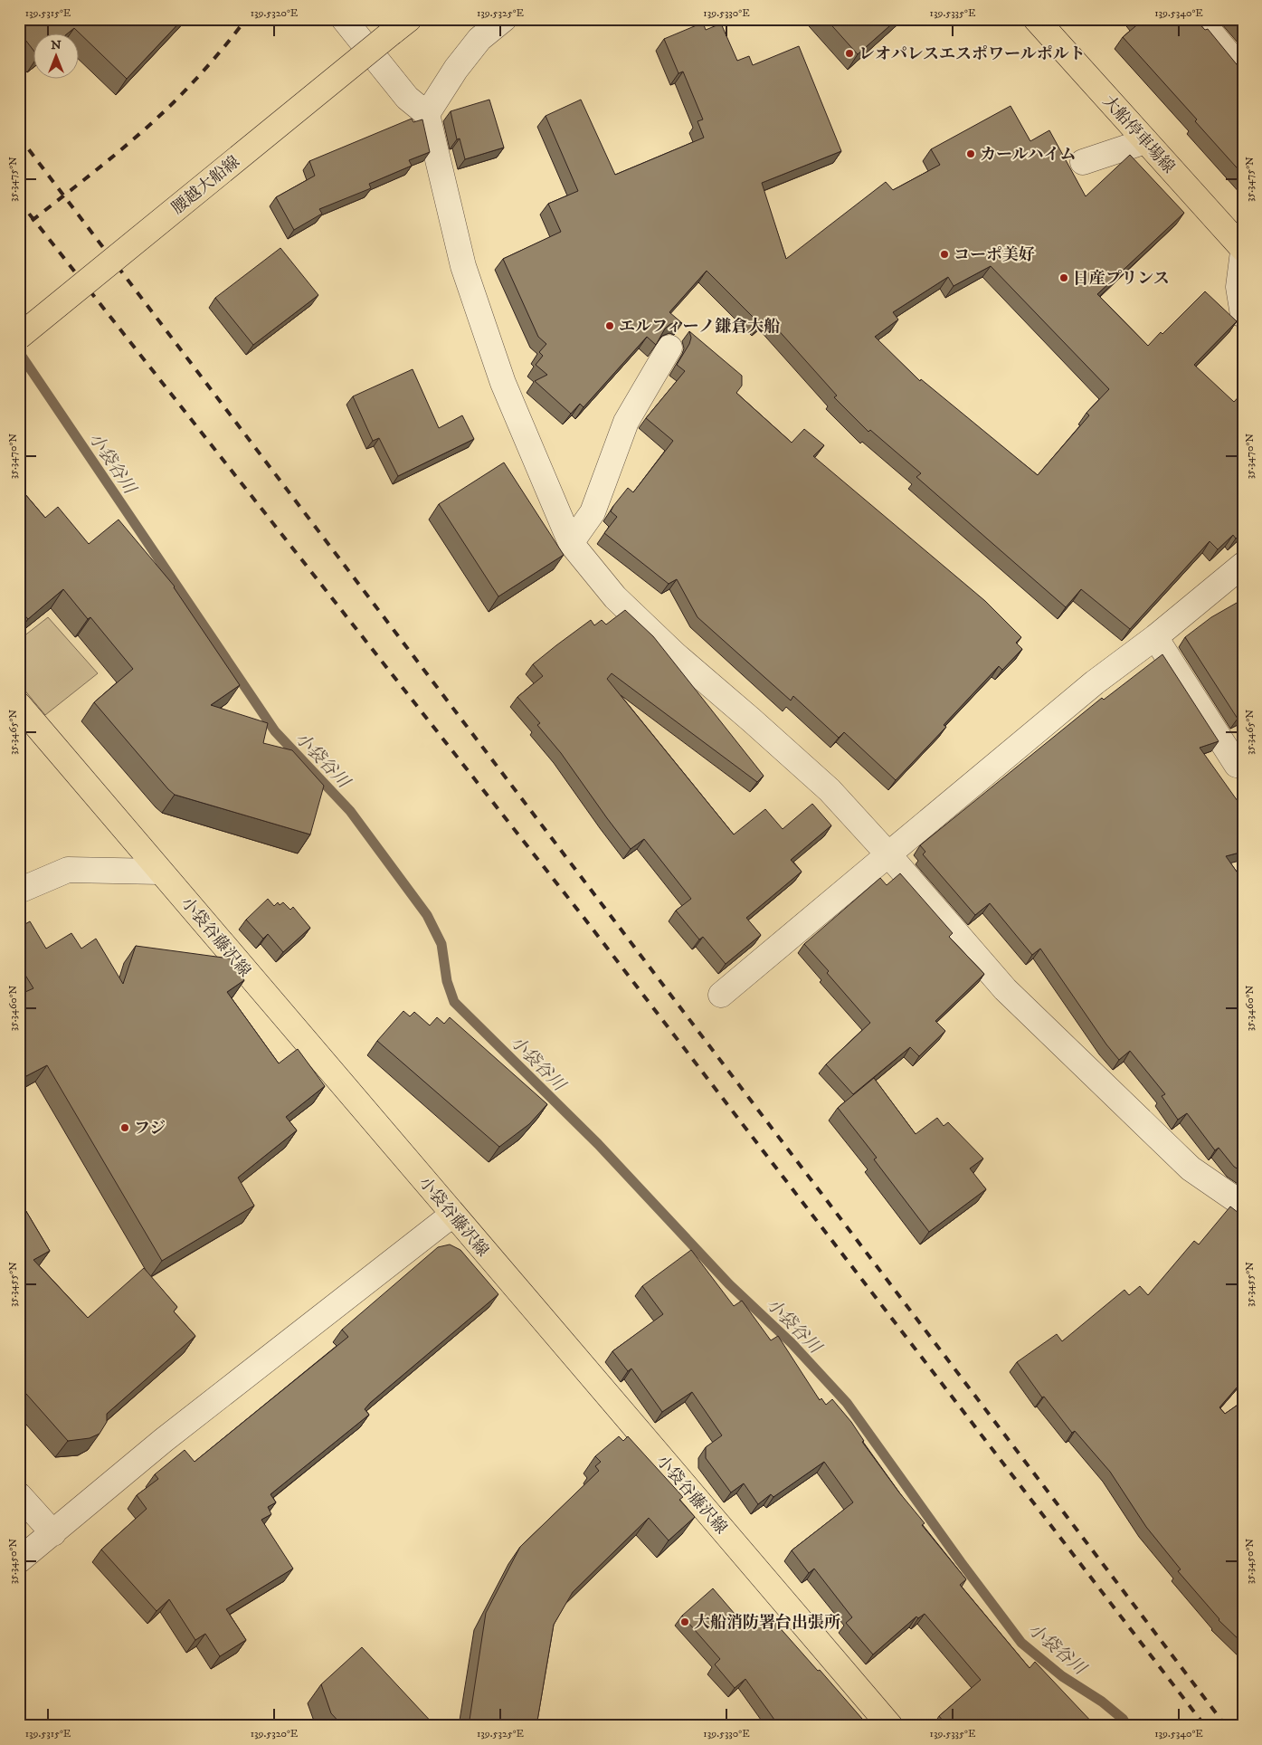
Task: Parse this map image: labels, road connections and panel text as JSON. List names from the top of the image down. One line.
{"streets":{"main road":["大船停車場線","腰越大船線","小袋谷藤沢線"]},"water":["小袋谷川"],"places":["レオパレスエスポワールポルト","カールハイム","コーポ美好","日産プリンス","エルフィーノ鎌倉大船","フジ","大船消防署台出張所"],"north":"top","coordinates":["139.5315°E","139.5320°E","139.5325°E","139.5330°E","139.5335°E","139.5340°E","35.3475°N","35.3470°N","35.3465°N","35.3460°N","35.3455°N","35.3450°N"]}
